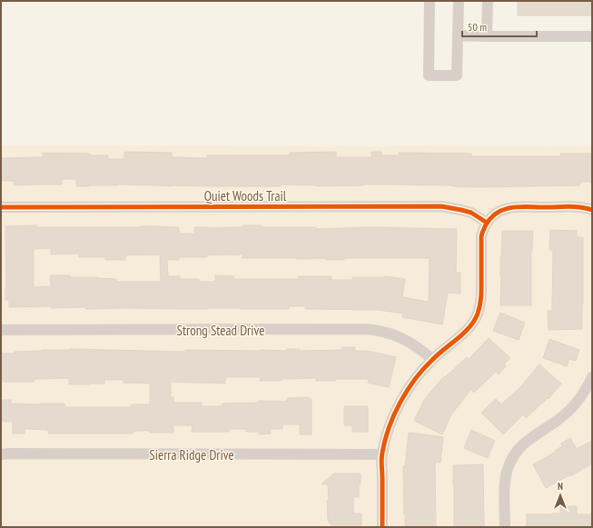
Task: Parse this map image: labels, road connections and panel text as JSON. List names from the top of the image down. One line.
{"streets":{"street":["Quiet Woods Trail","Strong Stead Drive","Sierra Ridge Drive"]},"scale_bar":"50 m","north":"top"}
